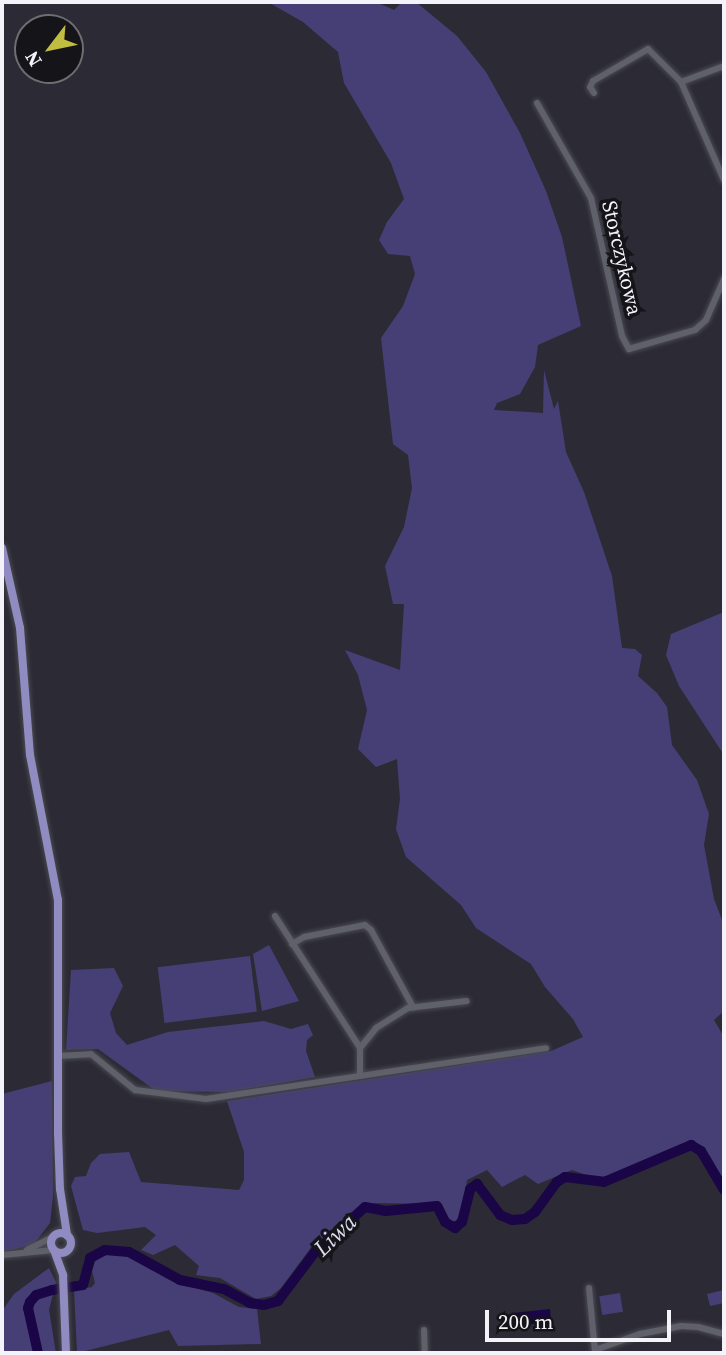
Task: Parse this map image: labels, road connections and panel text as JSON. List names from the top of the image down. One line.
{"streets":{"street":["Storczykowa"]},"water":["Liwa"],"scale_bar":"200 m","north":"bottom left"}
